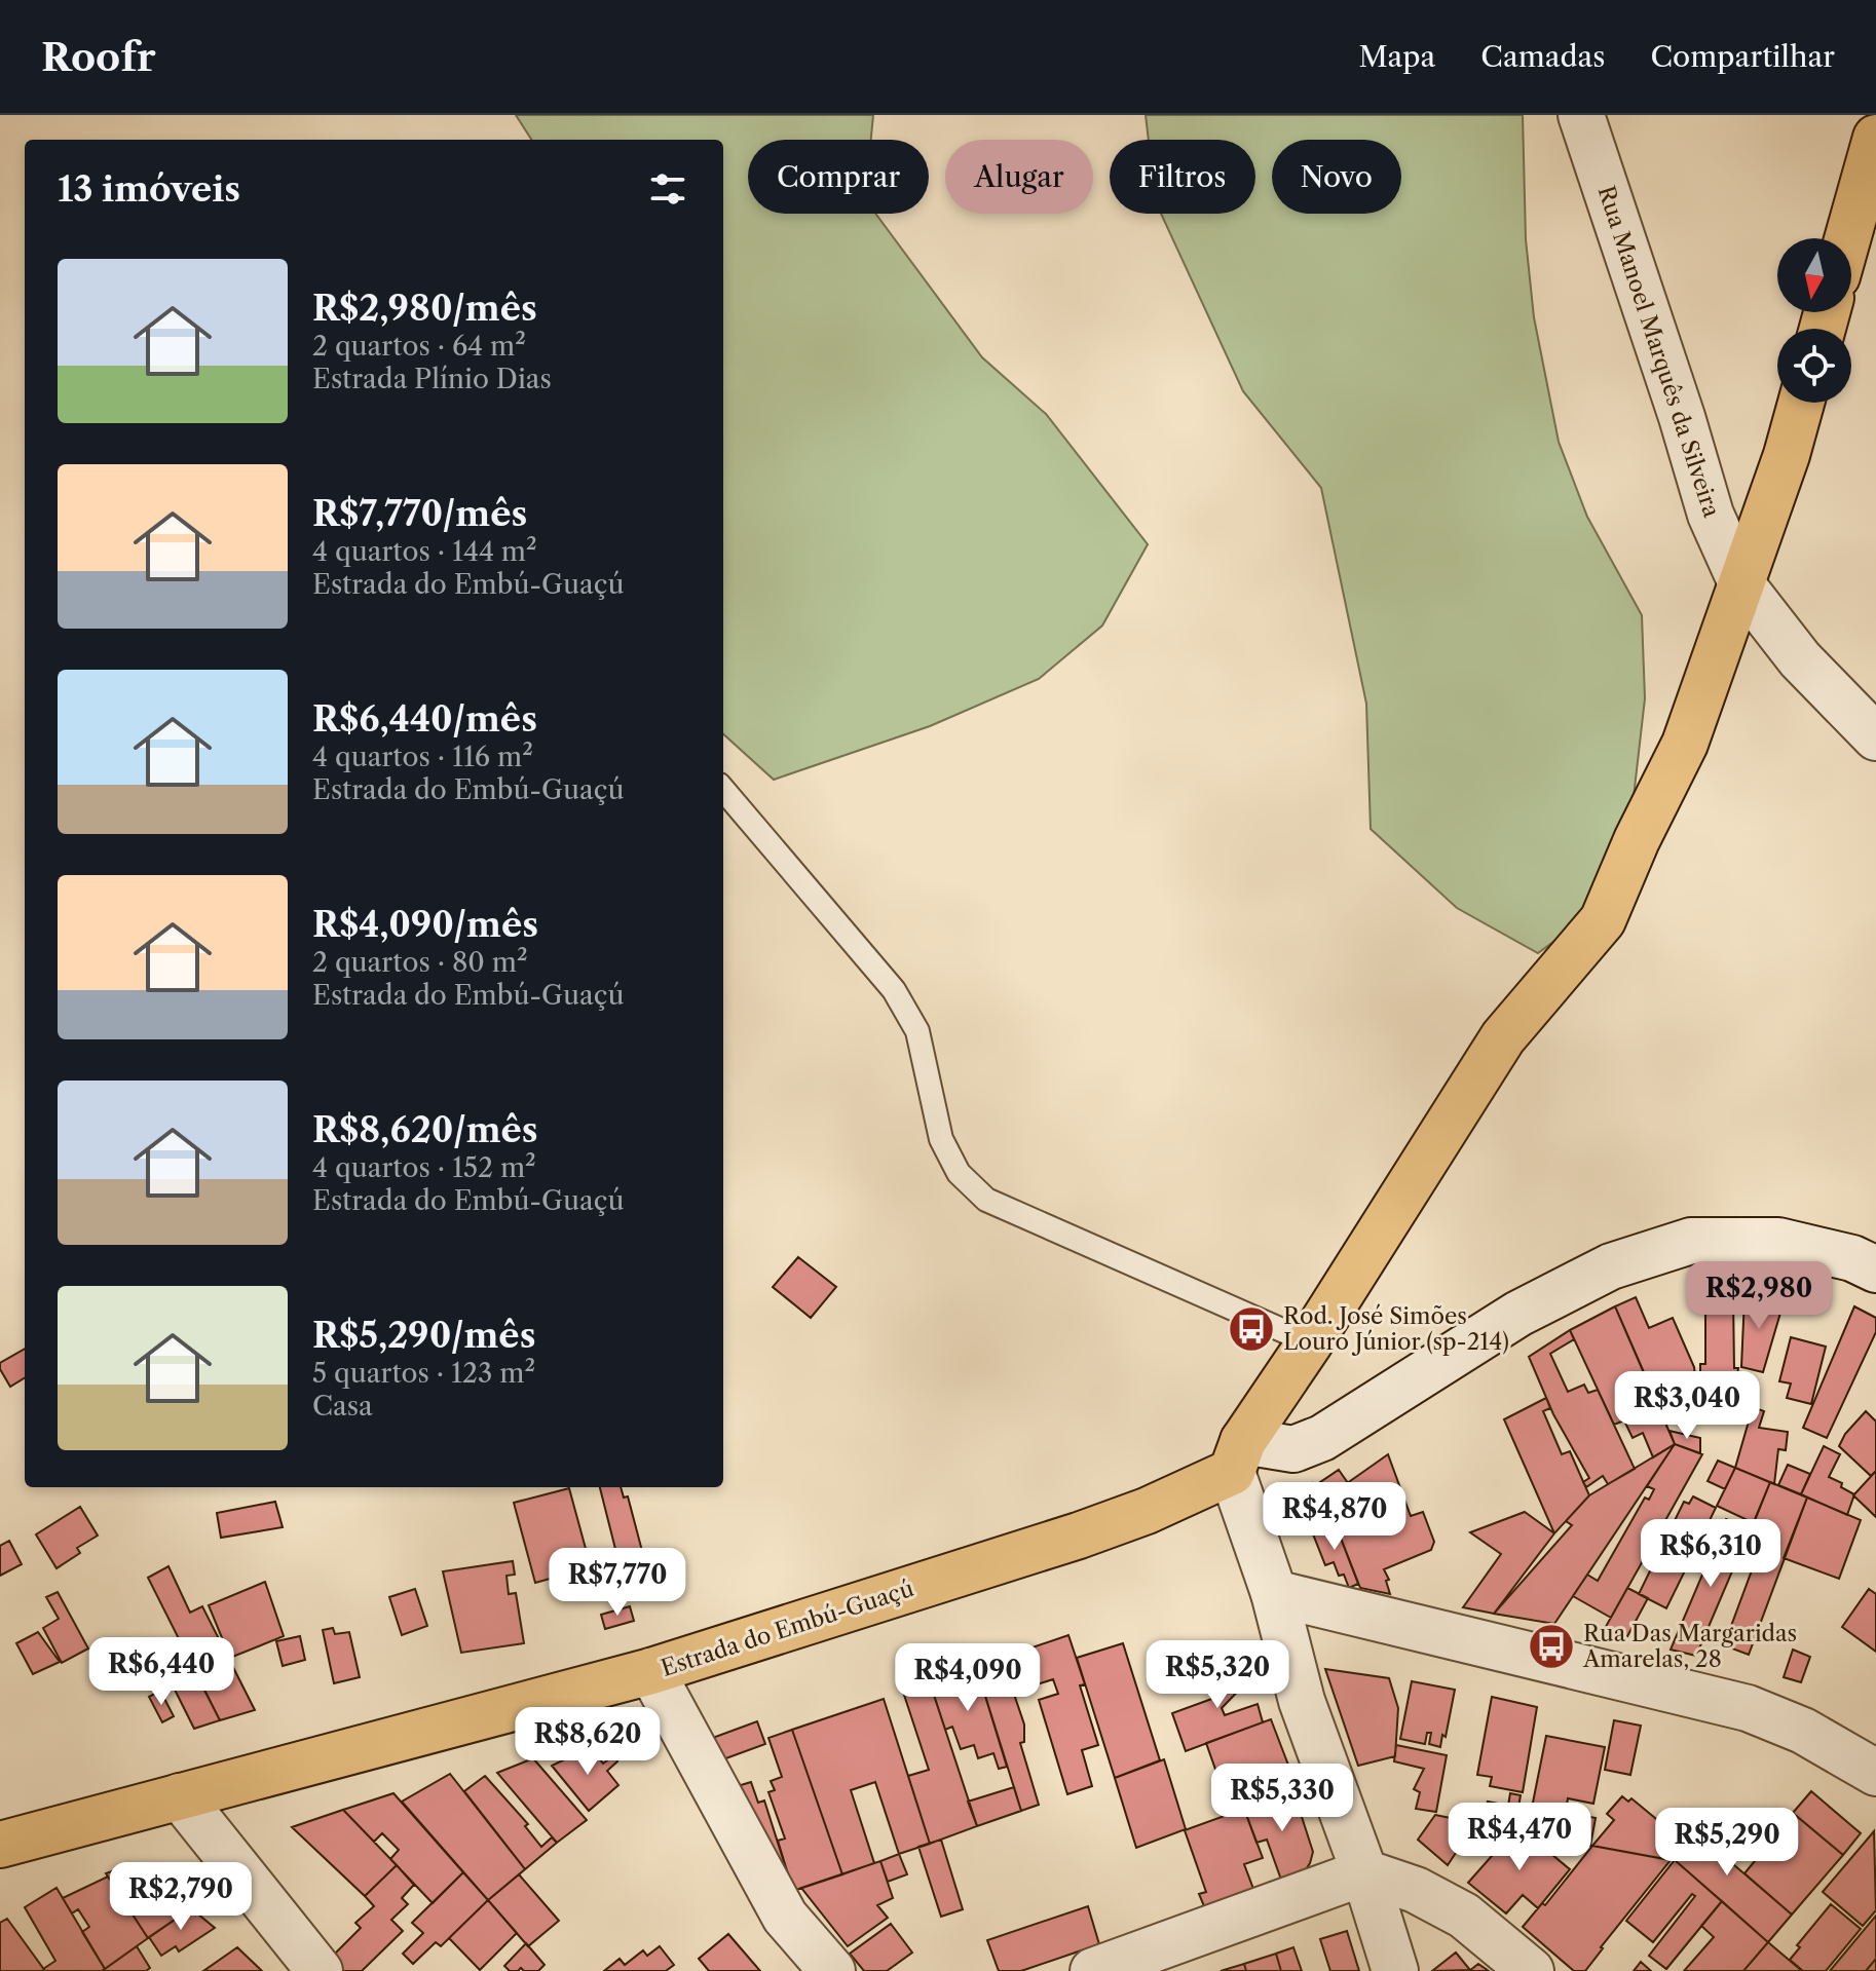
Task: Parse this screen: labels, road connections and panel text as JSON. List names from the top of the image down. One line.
{"streets":{"main road":["Estrada do Embú-Guaçú"],"street":["Rua Manoel Marquês da Silveira"]},"places":{"bus stop":["Rod. José Simões Louro Júnior (sp-214)","Rua Das Margaridas Amarelas, 28"]},"north":"bottom","page":{"header":"Roofr","nav":["Mapa","Camadas","Compartilhar"],"chip":["Comprar","Alugar","Filtros","Novo"],"heading":"13 imóveis","list":[{"name":"R$2,980/mês","note":"2 quartos · 64 m² · Estrada Plínio Dias"},{"name":"R$7,770/mês","note":"4 quartos · 144 m² · Estrada do Embú-Guaçú"},{"name":"R$6,440/mês","note":"4 quartos · 116 m² · Estrada do Embú-Guaçú"},{"name":"R$4,090/mês","note":"2 quartos · 80 m² · Estrada do Embú-Guaçú"},{"name":"R$8,620/mês","note":"4 quartos · 152 m² · Estrada do Embú-Guaçú"},{"name":"R$5,290/mês","note":"5 quartos · 123 m² · Casa"}],"price":["R$2,980","R$3,040","R$4,870","R$6,310","R$7,770","R$6,440","R$5,320","R$4,090","R$8,620","R$5,330","R$4,470","R$5,290","R$2,790"]}}
